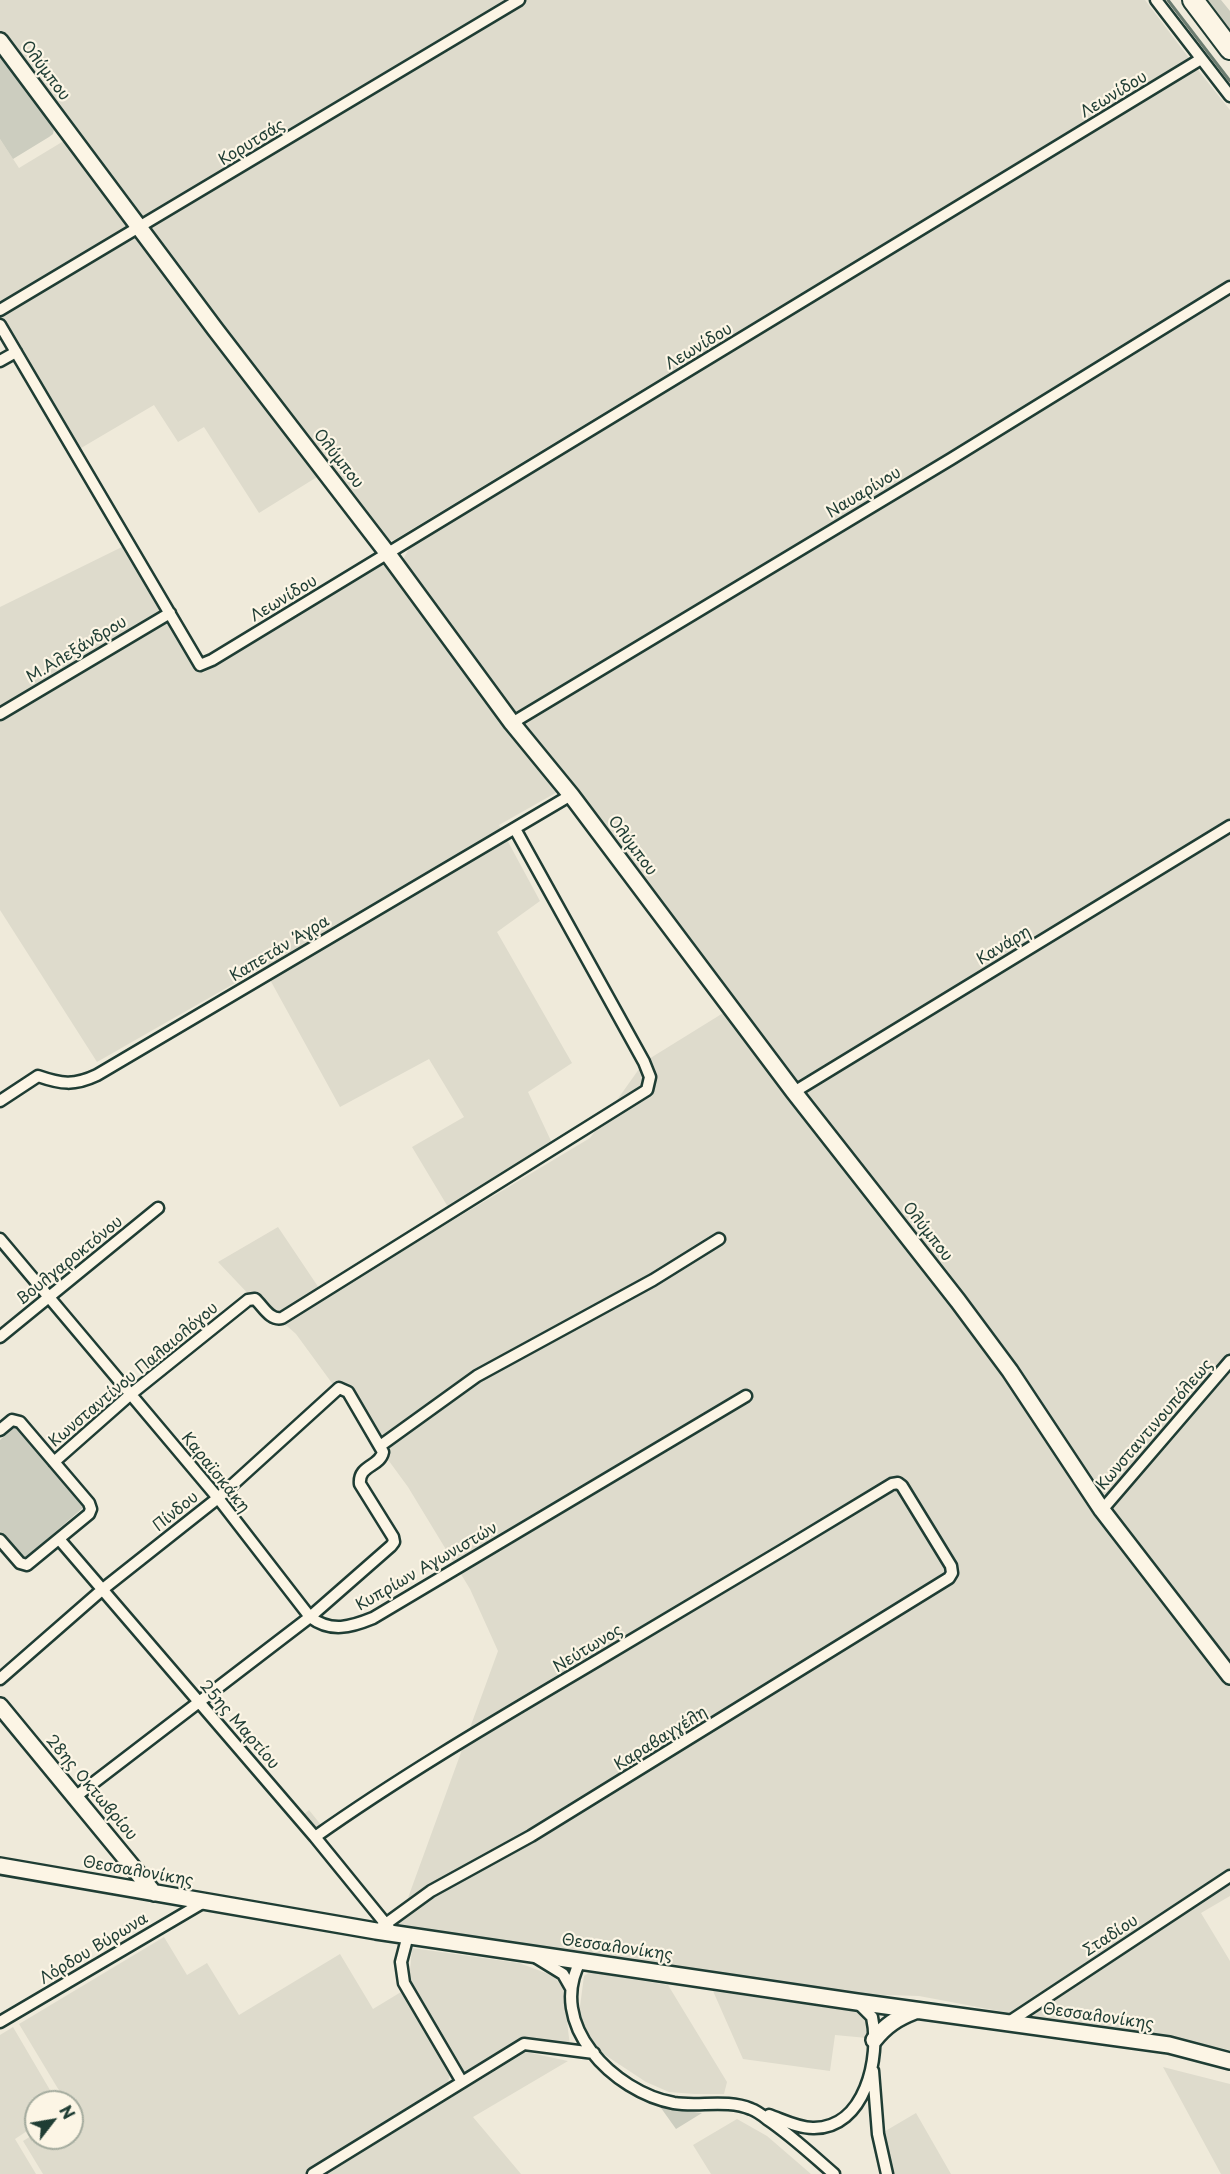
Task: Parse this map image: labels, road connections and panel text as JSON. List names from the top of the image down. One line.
{"streets":{"street":["Ολύμπου","Λεωνίδου","Κορυτσάς","Ναυαρίνου","Μ.Αλεξάνδρου","Κανάρη","Καπετάν Άγρα","Βουλγαροκτόνου","Κωνσταντίνου Παλαιολόγου","Κωνσταντινουπόλεως","Καραϊσκάκη","Πίνδου","Κυπρίων Αγωνιστών","Νεύτωνος","25ης Μαρτίου","Καραβαγγέλη","28ης Οκτωβρίου","Θεσσαλονίκης","Σταδίου","Λόρδου Βύρωνα"]},"crossings":[["Ολύμπου","Λεωνίδου"],["Ολύμπου","Κορυτσάς"],["Ολύμπου","Ναυαρίνου"],["Ολύμπου","Κανάρη"],["Ολύμπου","Καπετάν Άγρα"],["Ολύμπου","Κωνσταντινουπόλεως"],["Λεωνίδου","Μ.Αλεξάνδρου"],["Καπετάν Άγρα","Κωνσταντίνου Παλαιολόγου"],["Βουλγαροκτόνου","Καραϊσκάκη"],["Κωνσταντίνου Παλαιολόγου","Καραϊσκάκη"],["Καραϊσκάκη","Πίνδου"],["Καραϊσκάκη","Κυπρίων Αγωνιστών"],["Πίνδου","25ης Μαρτίου"],["Νεύτωνος","25ης Μαρτίου"],["Νεύτωνος","Καραβαγγέλη"],["25ης Μαρτίου","Καραβαγγέλη"],["25ης Μαρτίου","Θεσσαλονίκης"],["Καραβαγγέλη","Θεσσαλονίκης"],["28ης Οκτωβρίου","Θεσσαλονίκης"],["Θεσσαλονίκης","Σταδίου"],["Θεσσαλονίκης","Λόρδου Βύρωνα"]],"north":"top right"}
